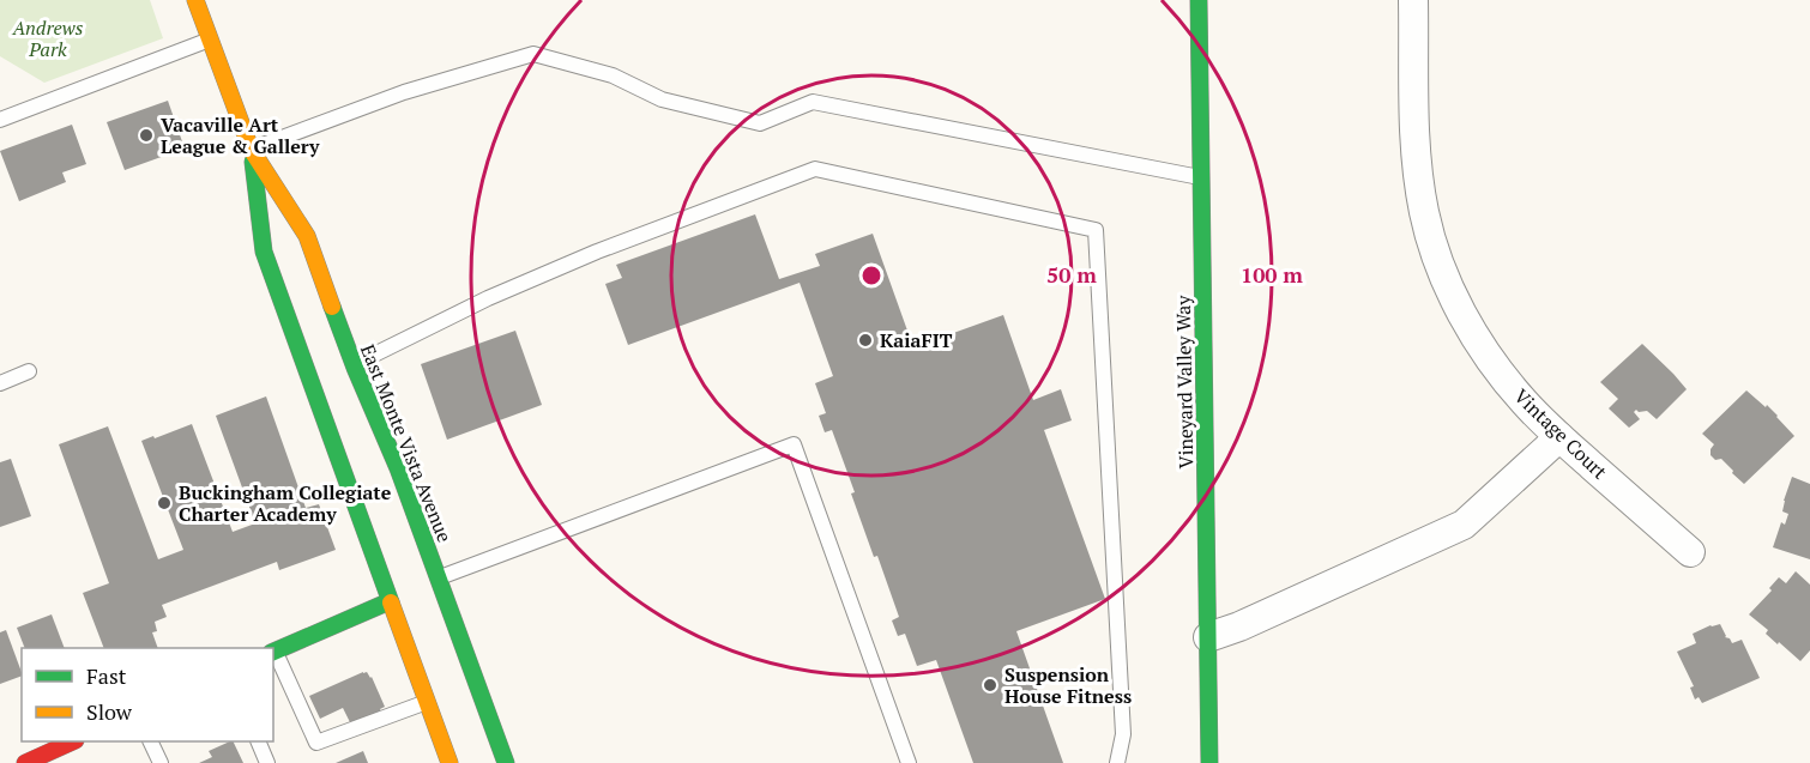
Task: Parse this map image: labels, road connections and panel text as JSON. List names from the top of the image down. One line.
{"streets":{"main road":["Vineyard Valley Way","East Monte Vista Avenue"],"street":["Vintage Court"]},"parks":["Andrews Park"],"places":["Vacaville Art League & Gallery","KaiaFIT","Buckingham Collegiate Charter Academy","Suspension House Fitness"],"legend":["Fast","Slow"],"rings":["50 m","100 m"]}
